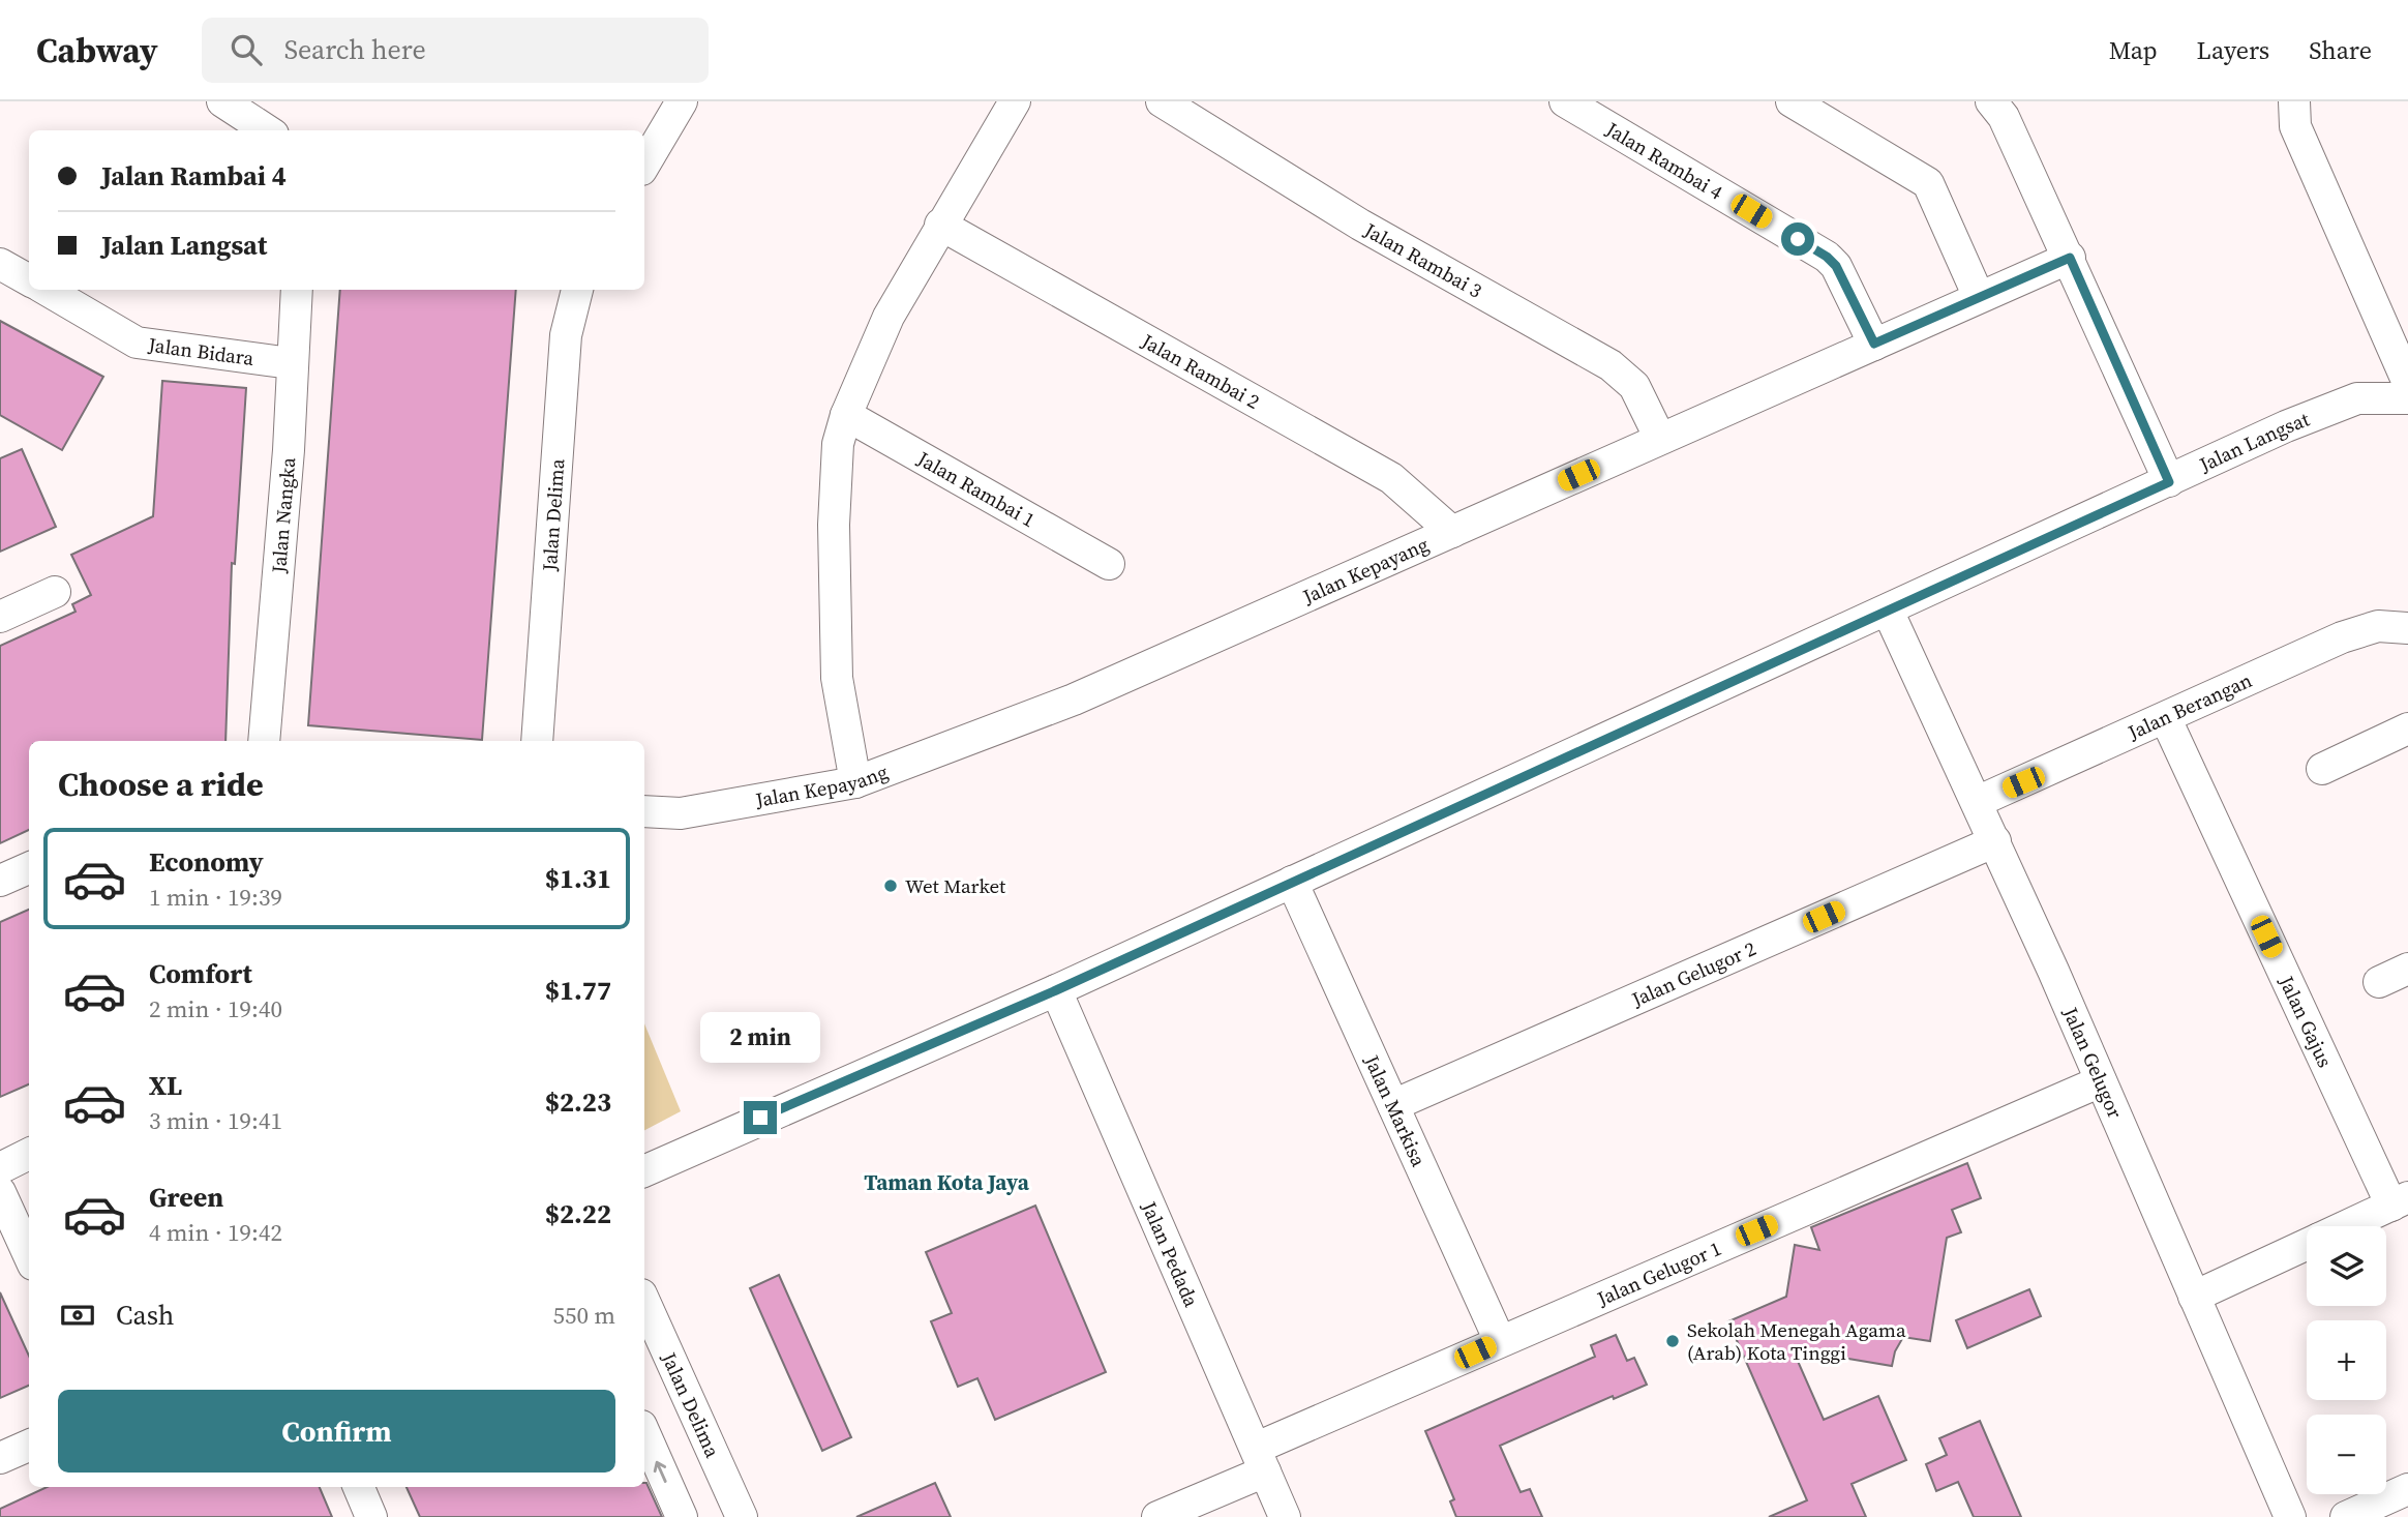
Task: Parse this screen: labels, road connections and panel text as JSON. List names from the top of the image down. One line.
{"streets":{"street":["Jalan Rambai 4","Jalan Rambai 3","Jalan Bidara","Jalan Rambai 2","Jalan Langsat","Jalan Rambai 1","Jalan Delima","Jalan Nangka","Jalan Kepayang","Jalan Berangan","Jalan Gelugor 2","Jalan Gajus","Jalan Gelugor","Jalan Markisa","Jalan Pedada","Jalan Gelugor 1"]},"crossings":[["Jalan Rambai 4","Jalan Kepayang"],["Jalan Rambai 3","Jalan Kepayang"],["Jalan Bidara","Jalan Nangka"],["Jalan Rambai 2","Jalan Kepayang"],["Jalan Langsat","Jalan Gelugor"],["Jalan Langsat","Jalan Markisa"],["Jalan Langsat","Jalan Pedada"],["Jalan Berangan","Jalan Gajus"],["Jalan Berangan","Jalan Gelugor"],["Jalan Gelugor 2","Jalan Gelugor"],["Jalan Gelugor 2","Jalan Markisa"],["Jalan Gelugor","Jalan Gelugor 1"],["Jalan Markisa","Jalan Gelugor 1"],["Jalan Pedada","Jalan Gelugor 1"]],"districts":["Taman Kota Jaya"],"places":["Wet Market","Sekolah Menegah Agama (Arab) Kota Tinggi"],"page":{"header":"Cabway","search":"Search here","nav":["Map","Layers","Share"],"banner":["Jalan Rambai 4","Jalan Langsat"],"heading":"Choose a ride","list":[{"name":"Economy","note":"1 min · 19:39","value":"$1.31"},{"name":"Comfort","note":"2 min · 19:40","value":"$1.77"},{"name":"XL","note":"3 min · 19:41","value":"$2.23"},{"name":"Green","note":"4 min · 19:42","value":"$2.22"}],"bubble":"2 min","map_buttons":["+","−"],"pay":["Cash","550 m"],"buttons":"Confirm"}}
